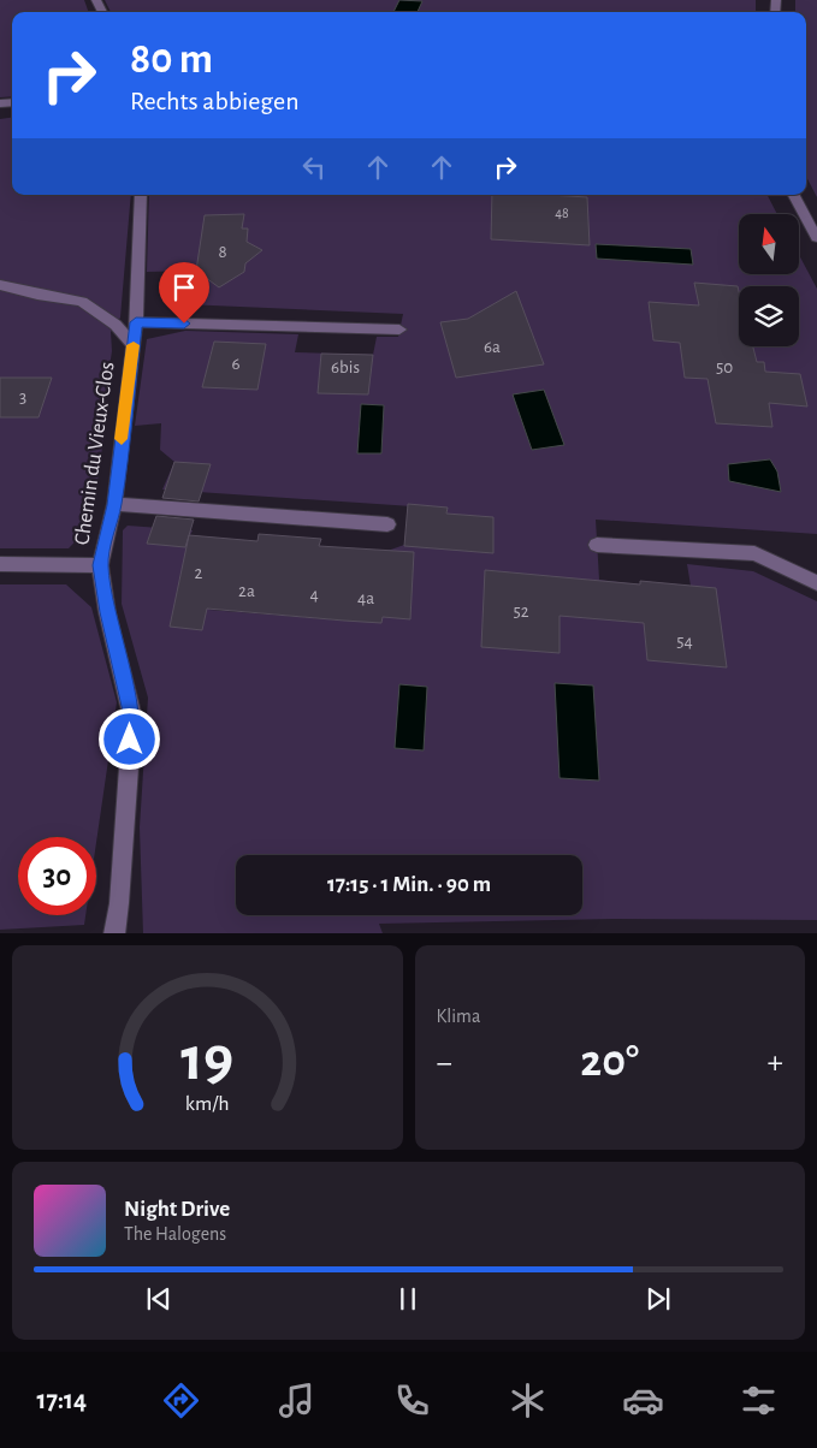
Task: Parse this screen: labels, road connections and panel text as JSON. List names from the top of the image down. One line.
{"streets":{"street":["Chemin du Vieux-Clos"]},"house_numbers":["48","8","6a","6","6bis","50","3","2","2a","4","4a","52","54"],"north":"top","page":{"turn":["80 m","Rechts abbiegen"],"limit":"30","trip":"17:15 · 1 Min. · 90 m","tile":"Klima","heat":["−","20°","+"],"song":["Night Drive","The Halogens"],"tabs":"17:14","gauge":["19","km/h"]}}
